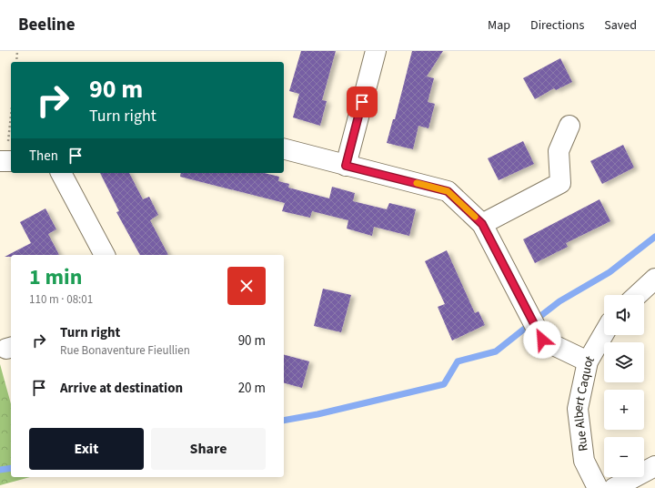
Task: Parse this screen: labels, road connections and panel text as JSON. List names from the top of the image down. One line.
{"streets":{"street":["Rue Albert Caquot"]},"page":{"header":"Beeline","nav":["Map","Directions","Saved"],"turn":["90 m","Turn right"],"then":"Then","heading":["1 min","110 m · 08:01"],"map_buttons":["+","−"],"list":[{"name":"Turn right","note":"Rue Bonaventure Fieullien","value":"90 m"},{"name":"Arrive at destination","value":"20 m"}],"buttons":["Exit","Share"]}}
